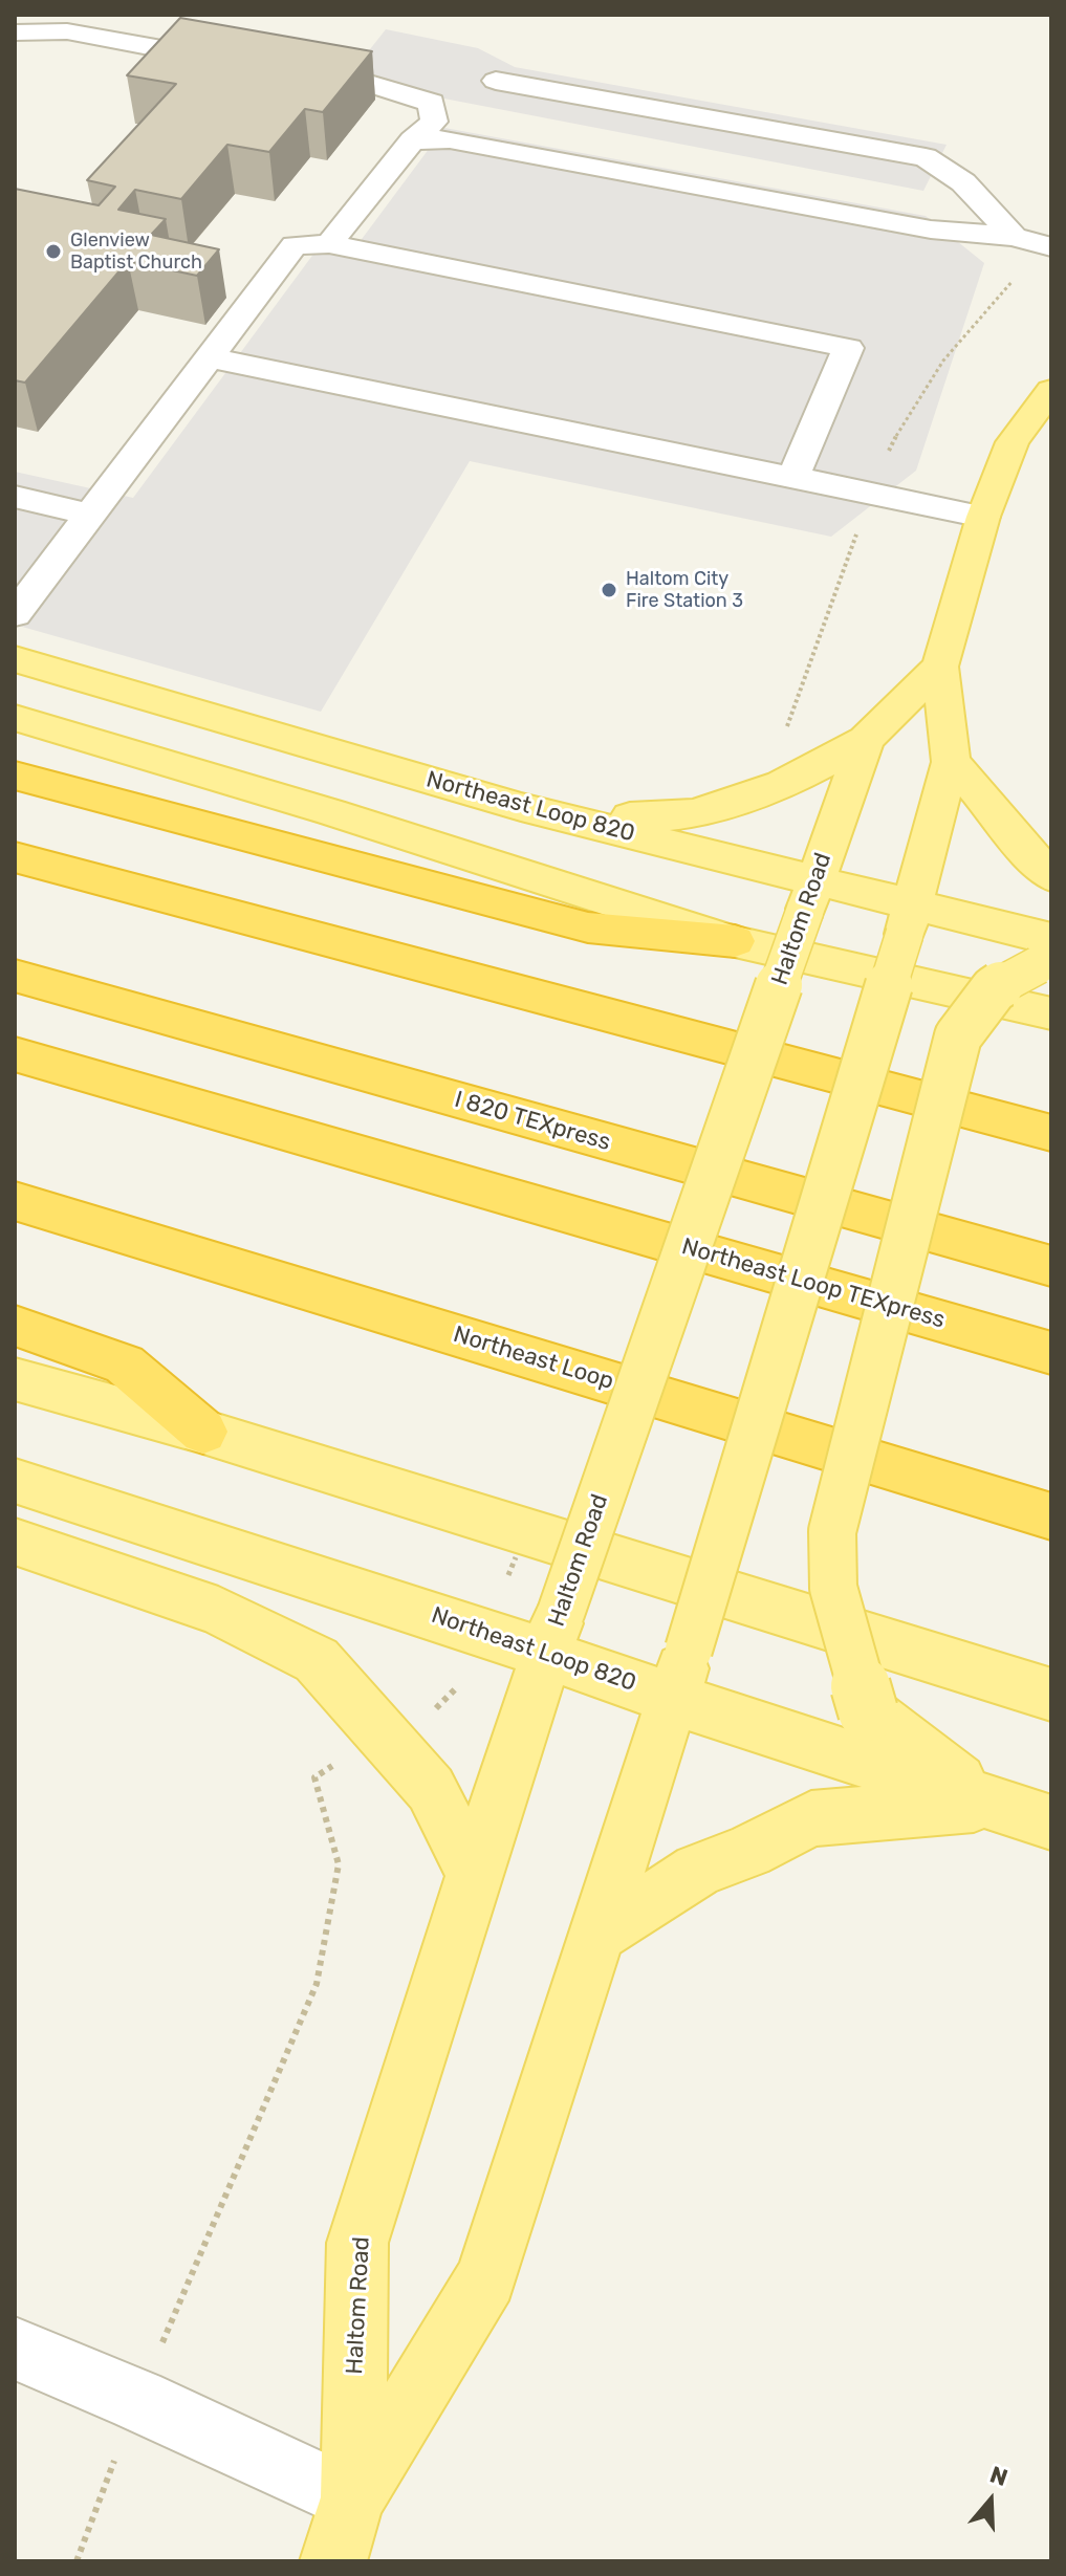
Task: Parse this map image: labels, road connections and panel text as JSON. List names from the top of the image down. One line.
{"streets":{"highway":["I 820 TEXpress","Northeast Loop TEXpress","Northeast Loop"],"main road":["Northeast Loop 820","Haltom Road"]},"crossings":[["Northeast Loop 820","Haltom Road"]],"places":["Glenview Baptist Church","Haltom City Fire Station 3"],"north":"top"}
